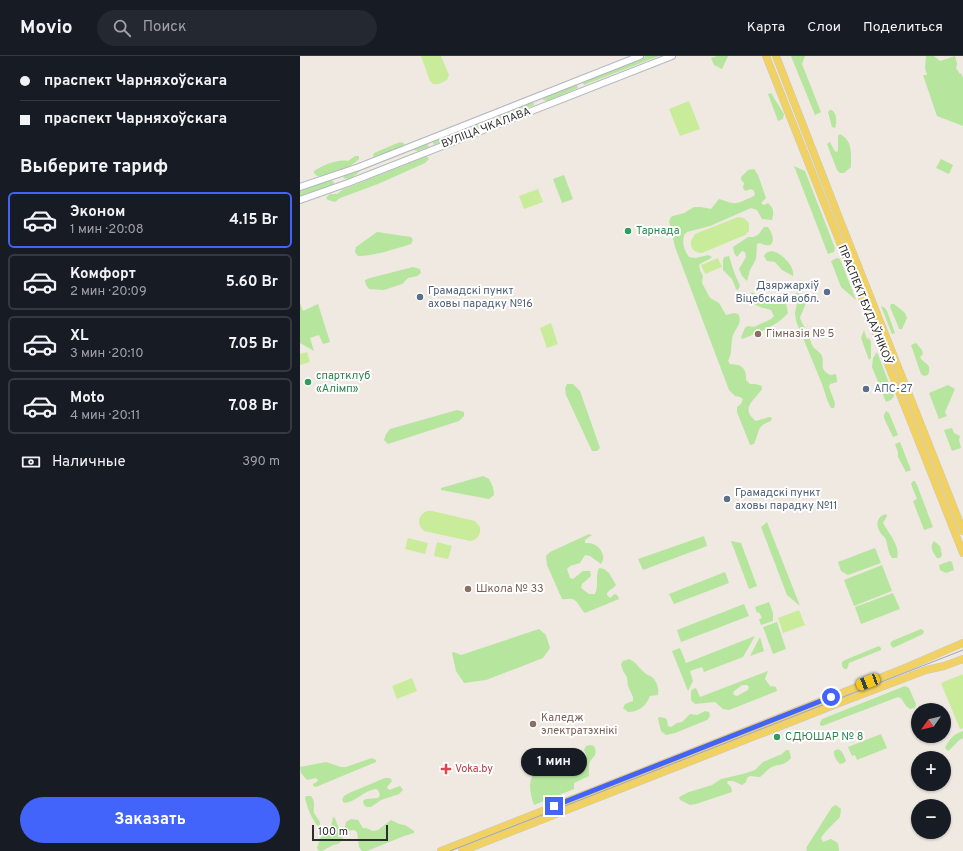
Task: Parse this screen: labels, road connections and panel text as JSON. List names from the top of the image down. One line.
{"streets":{"main road":["ВУЛІЦА ЧКАЛАВА","ПРАСПЕКТ БУДАЎНІКОЎ"]},"places":{"other":["Тарнада","Дзяржархіў Віцебскай вобл.","Грамадскі пункт аховы парадку №16","Гімназія № 5","спартклуб «Алімп»","АПС-27","Грамадскі пункт аховы парадку №11","Школа № 33","Каледж электратэхнікі","СДЮШАР № 8"],"health":["Voka.by"]},"scale_bar":"100 m","north":"bottom left","page":{"header":"Movio","search":"Поиск","nav":["Карта","Слои","Поделиться"],"banner":["праспект Чарняхоўскага","праспект Чарняхоўскага"],"heading":"Выберите тариф","list":[{"name":"Эконом","note":"1 мин · 20:08","value":"4.15 Br"},{"name":"Комфорт","note":"2 мин · 20:09","value":"5.60 Br"},{"name":"XL","note":"3 мин · 20:10","value":"7.05 Br"},{"name":"Moto","note":"4 мин · 20:11","value":"7.08 Br"}],"pay":["Наличные","390 m"],"map_buttons":["+","−"],"bubble":"1 мин","buttons":"Заказать","scale":"100 m"}}
